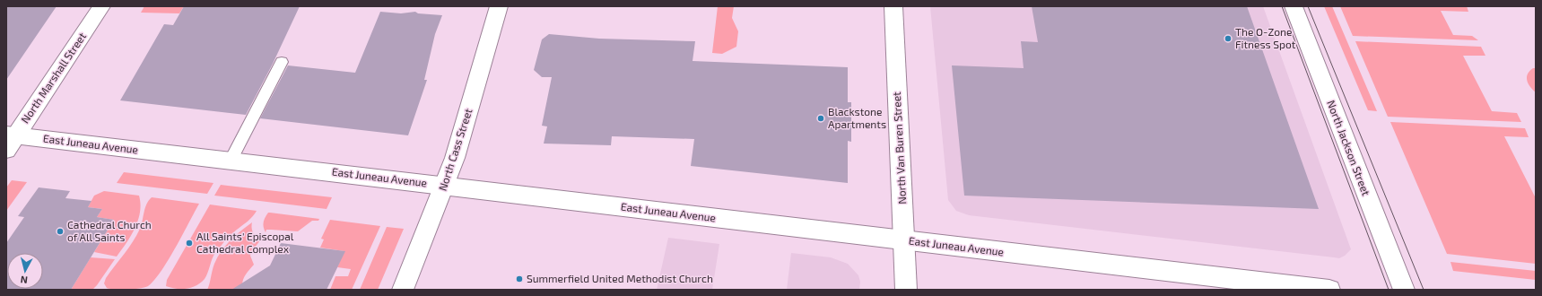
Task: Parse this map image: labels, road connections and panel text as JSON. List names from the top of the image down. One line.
{"streets":{"street":["North Marshall Street","East Juneau Avenue","North Van Buren Street","North Jackson Street","North Cass Street"]},"crossings":[["North Marshall Street","East Juneau Avenue"],["East Juneau Avenue","North Van Buren Street"],["East Juneau Avenue","North Cass Street"]],"places":["The O-Zone Fitness Spot","Blackstone Apartments","Cathedral Church of All Saints","All Saints' Episcopal Cathedral Complex","Summerfield United Methodist Church"],"north":"bottom"}
